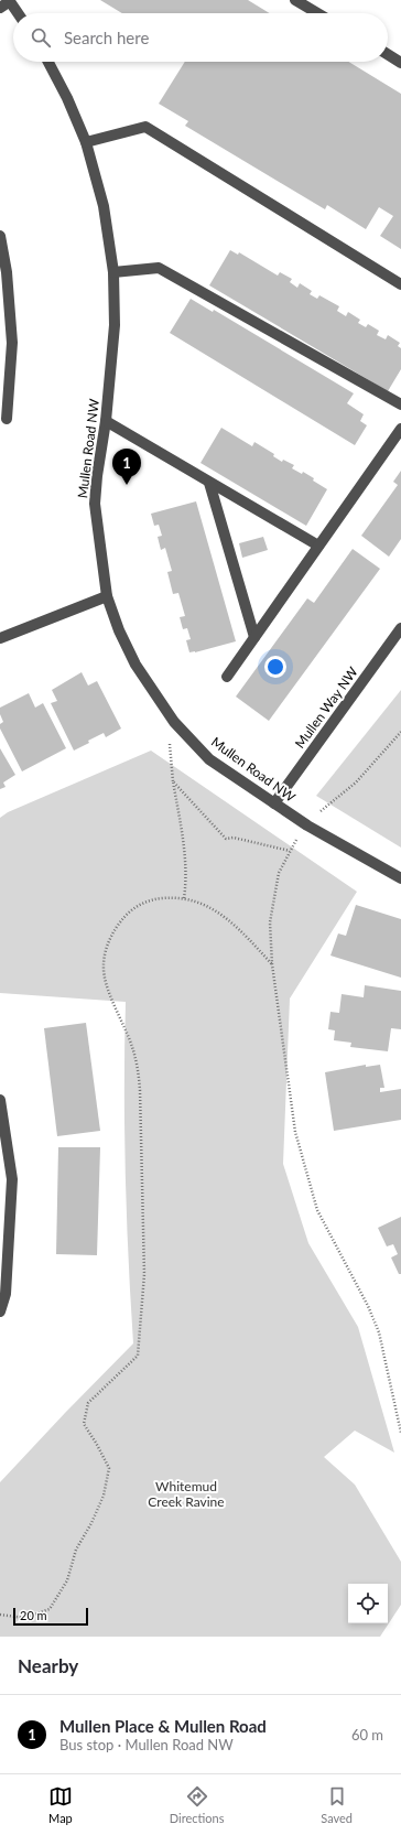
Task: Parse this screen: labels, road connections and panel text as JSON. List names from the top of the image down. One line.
{"streets":{"street":["Mullen Road NW","Mullen Way NW"]},"crossings":[["Mullen Road NW","Mullen Way NW"]],"parks":["Whitemud Creek Ravine"],"scale_bar":"20 m","page":{"search":"Search here","pins":"1","scale":"20 m","heading":"Nearby","list":[{"mark":"1","name":"Mullen Place & Mullen Road","note":"Bus stop · Mullen Road NW","value":"60 m"}],"nav":["Map","Directions","Saved"]}}
